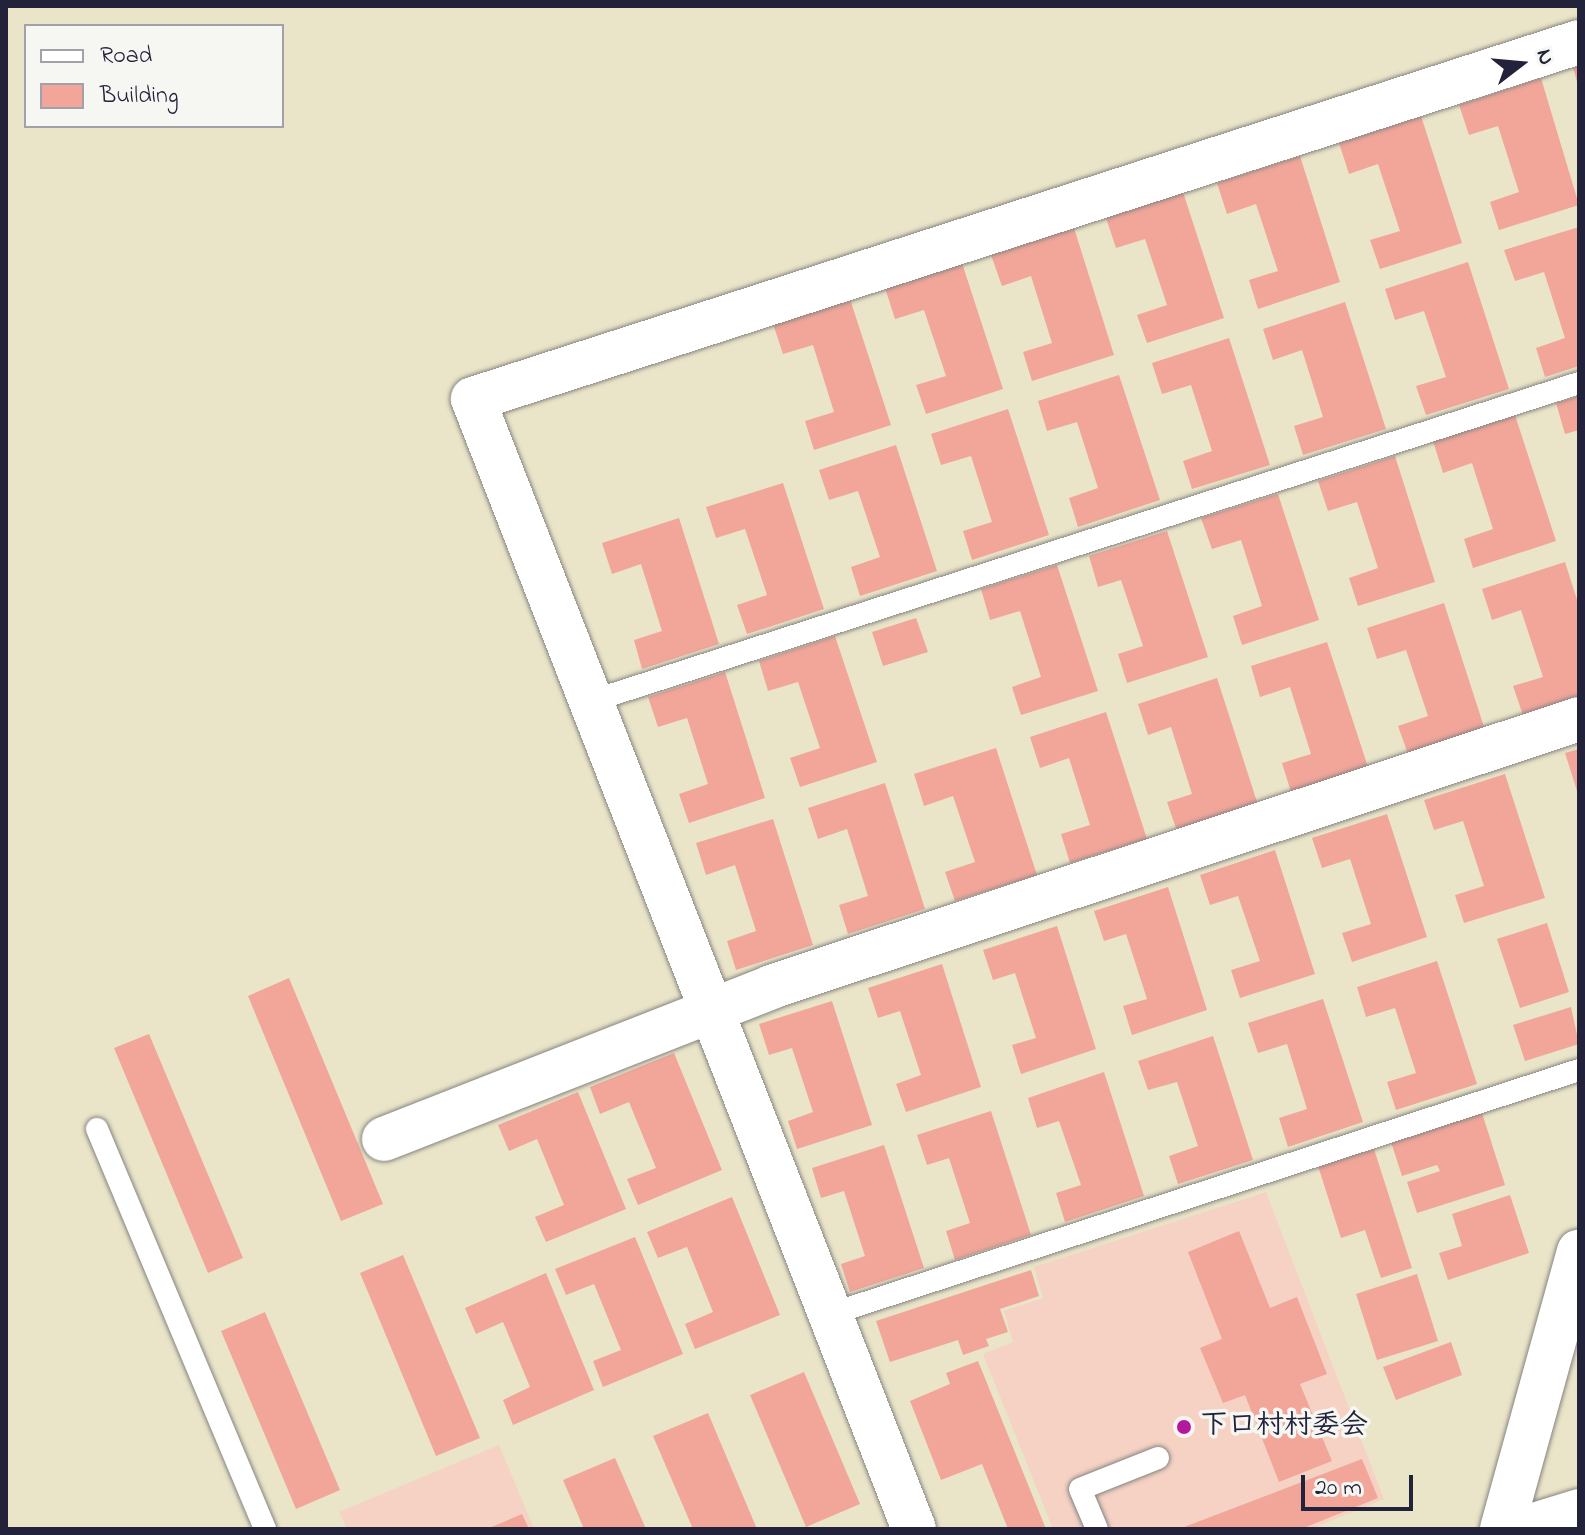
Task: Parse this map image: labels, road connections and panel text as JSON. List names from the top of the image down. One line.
{"places":["下口村村委会"],"legend":["Road","Building"],"scale_bar":"20 m","north":"right"}
